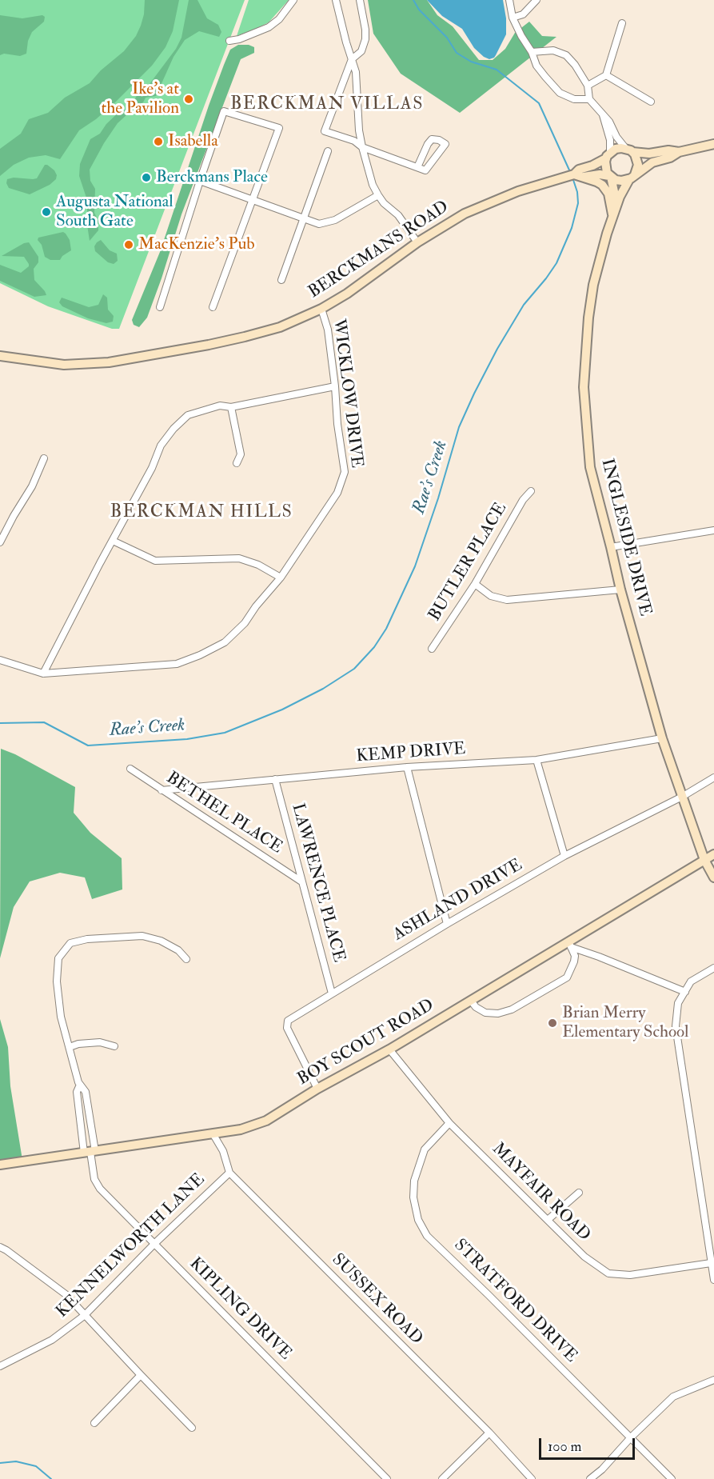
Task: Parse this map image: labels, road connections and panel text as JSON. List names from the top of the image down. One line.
{"streets":{"street":["BERCKMANS ROAD","WICKLOW DRIVE","INGLESIDE DRIVE","BUTLER PLACE","KEMP DRIVE","BETHEL PLACE","LAWRENCE PLACE","ASHLAND DRIVE","BOY SCOUT ROAD","MAYFAIR ROAD","KENNELWORTH LANE","SUSSEX ROAD","STRATFORD DRIVE","KIPLING DRIVE"]},"crossings":[["BERCKMANS ROAD","WICKLOW DRIVE"],["BERCKMANS ROAD","INGLESIDE DRIVE"],["INGLESIDE DRIVE","KEMP DRIVE"],["INGLESIDE DRIVE","ASHLAND DRIVE"],["INGLESIDE DRIVE","BOY SCOUT ROAD"],["KEMP DRIVE","BETHEL PLACE"],["KEMP DRIVE","LAWRENCE PLACE"],["BETHEL PLACE","LAWRENCE PLACE"],["LAWRENCE PLACE","ASHLAND DRIVE"],["ASHLAND DRIVE","BOY SCOUT ROAD"],["BOY SCOUT ROAD","MAYFAIR ROAD"],["BOY SCOUT ROAD","SUSSEX ROAD"],["BOY SCOUT ROAD","KIPLING DRIVE"],["MAYFAIR ROAD","STRATFORD DRIVE"],["KENNELWORTH LANE","SUSSEX ROAD"],["KENNELWORTH LANE","KIPLING DRIVE"]],"districts":["BERCKMAN VILLAS","BERCKMAN HILLS"],"water":["Rae's Creek"],"places":["Ike's at the Pavilion","Isabella","Berckmans Place","Augusta National South Gate","MacKenzie's Pub","Brian Merry Elementary School"],"scale_bar":"100 m"}
